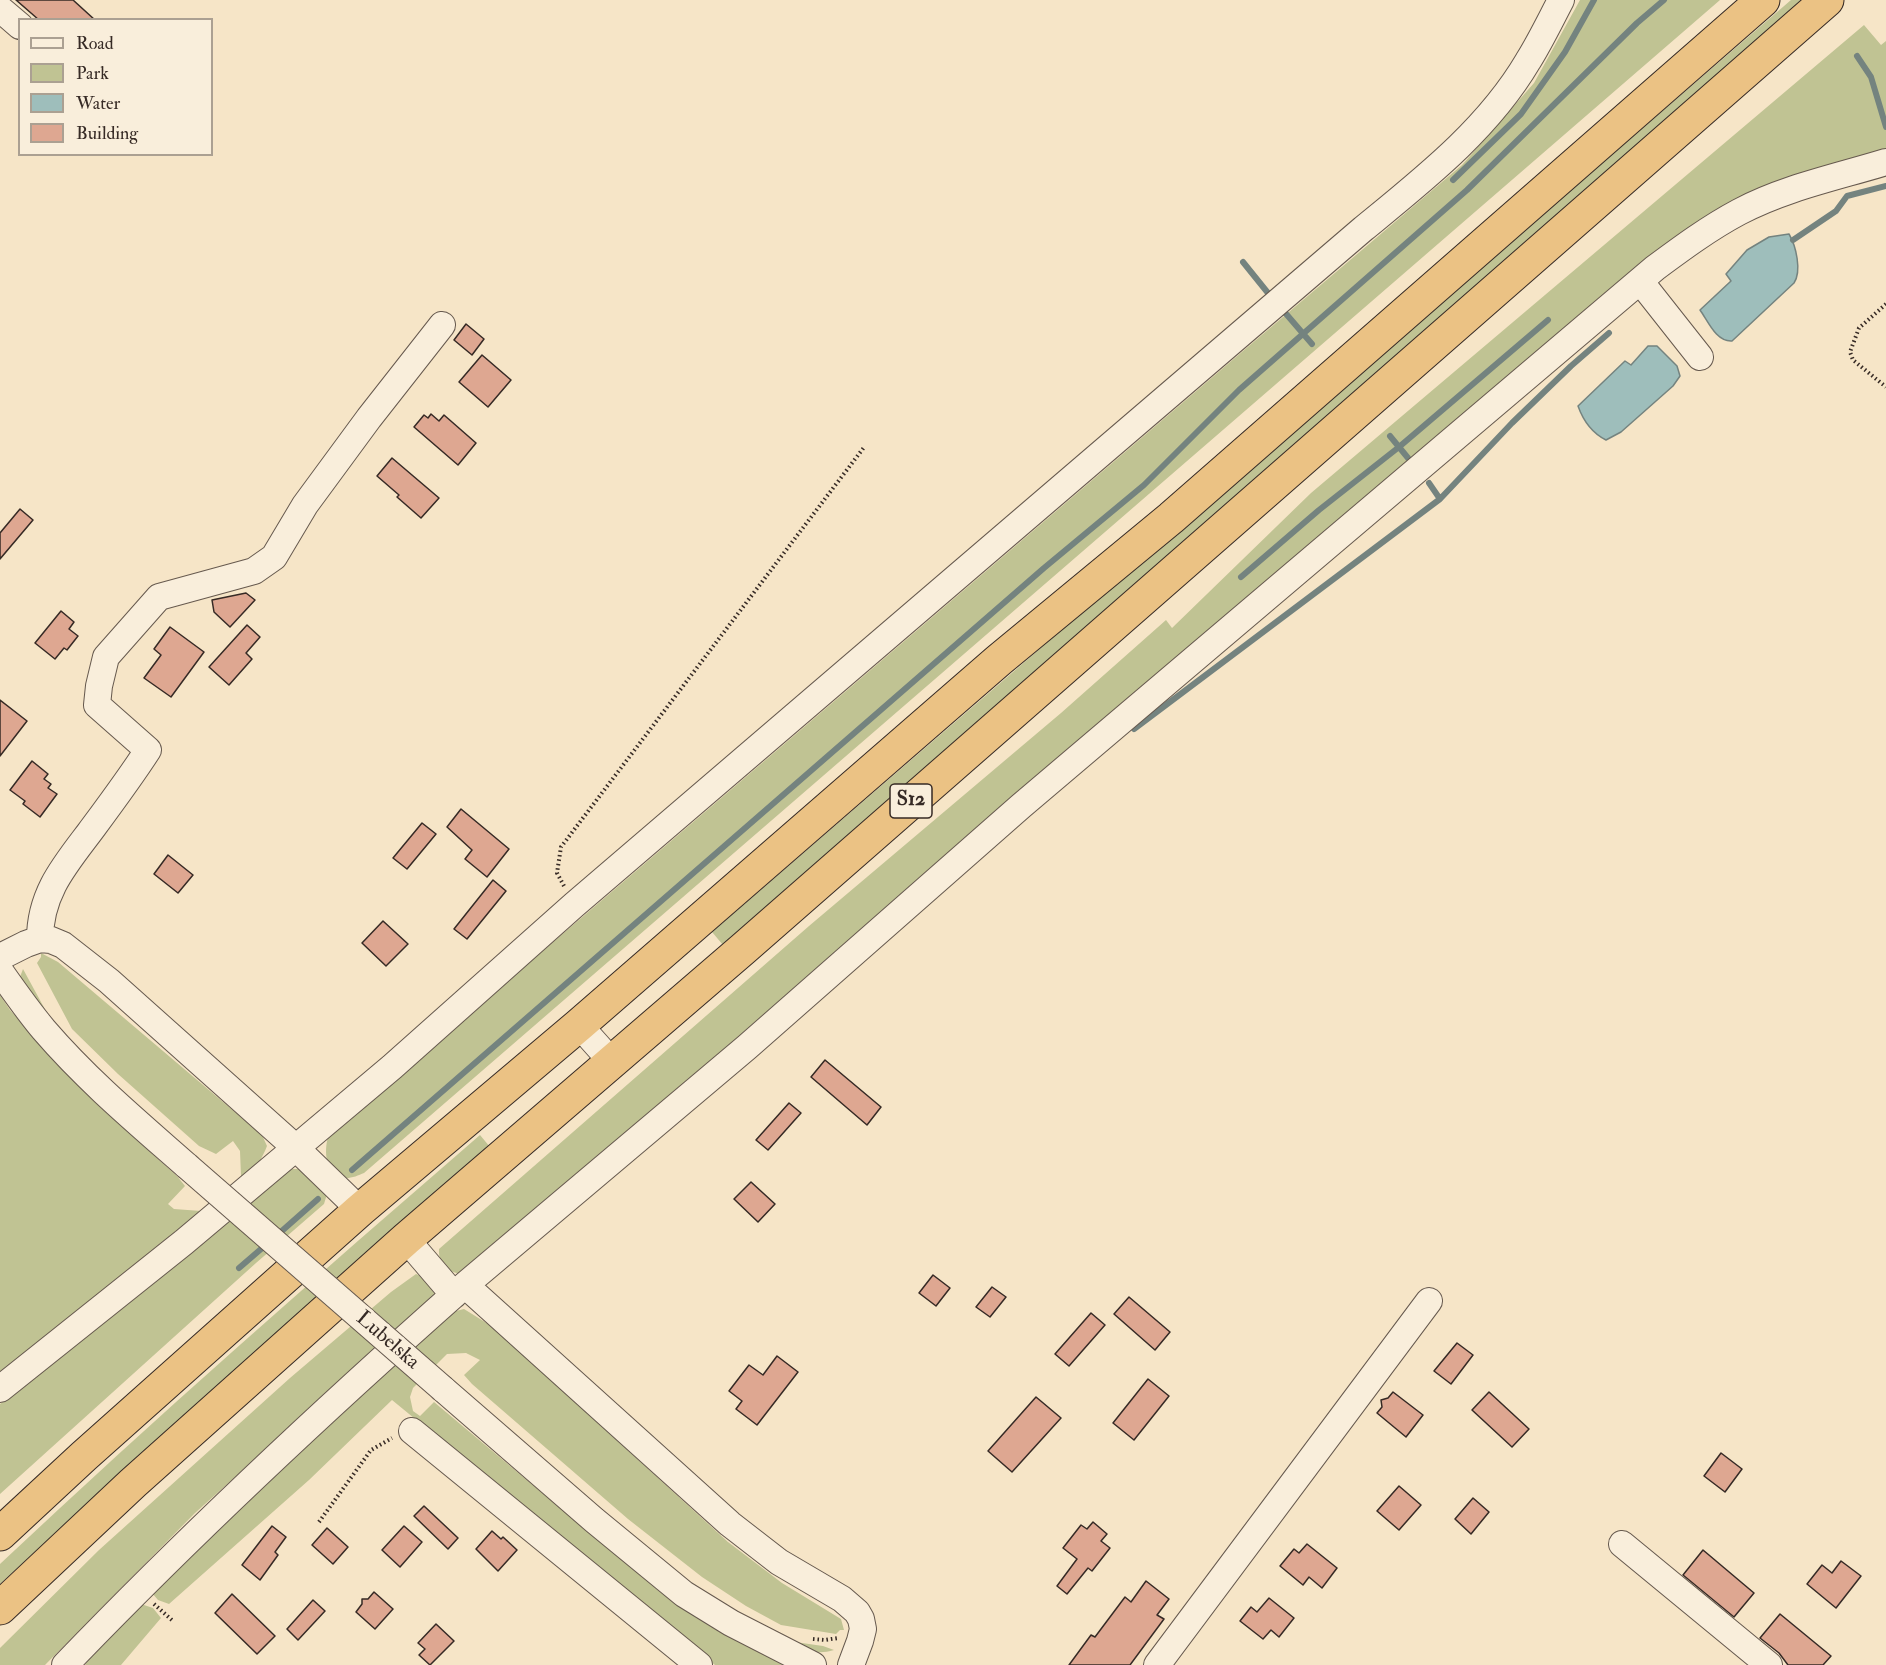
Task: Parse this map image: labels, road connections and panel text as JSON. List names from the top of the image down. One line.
{"streets":{"highway":["S12"],"street":["Lubelska"]},"legend":["Road","Park","Water","Building"]}
